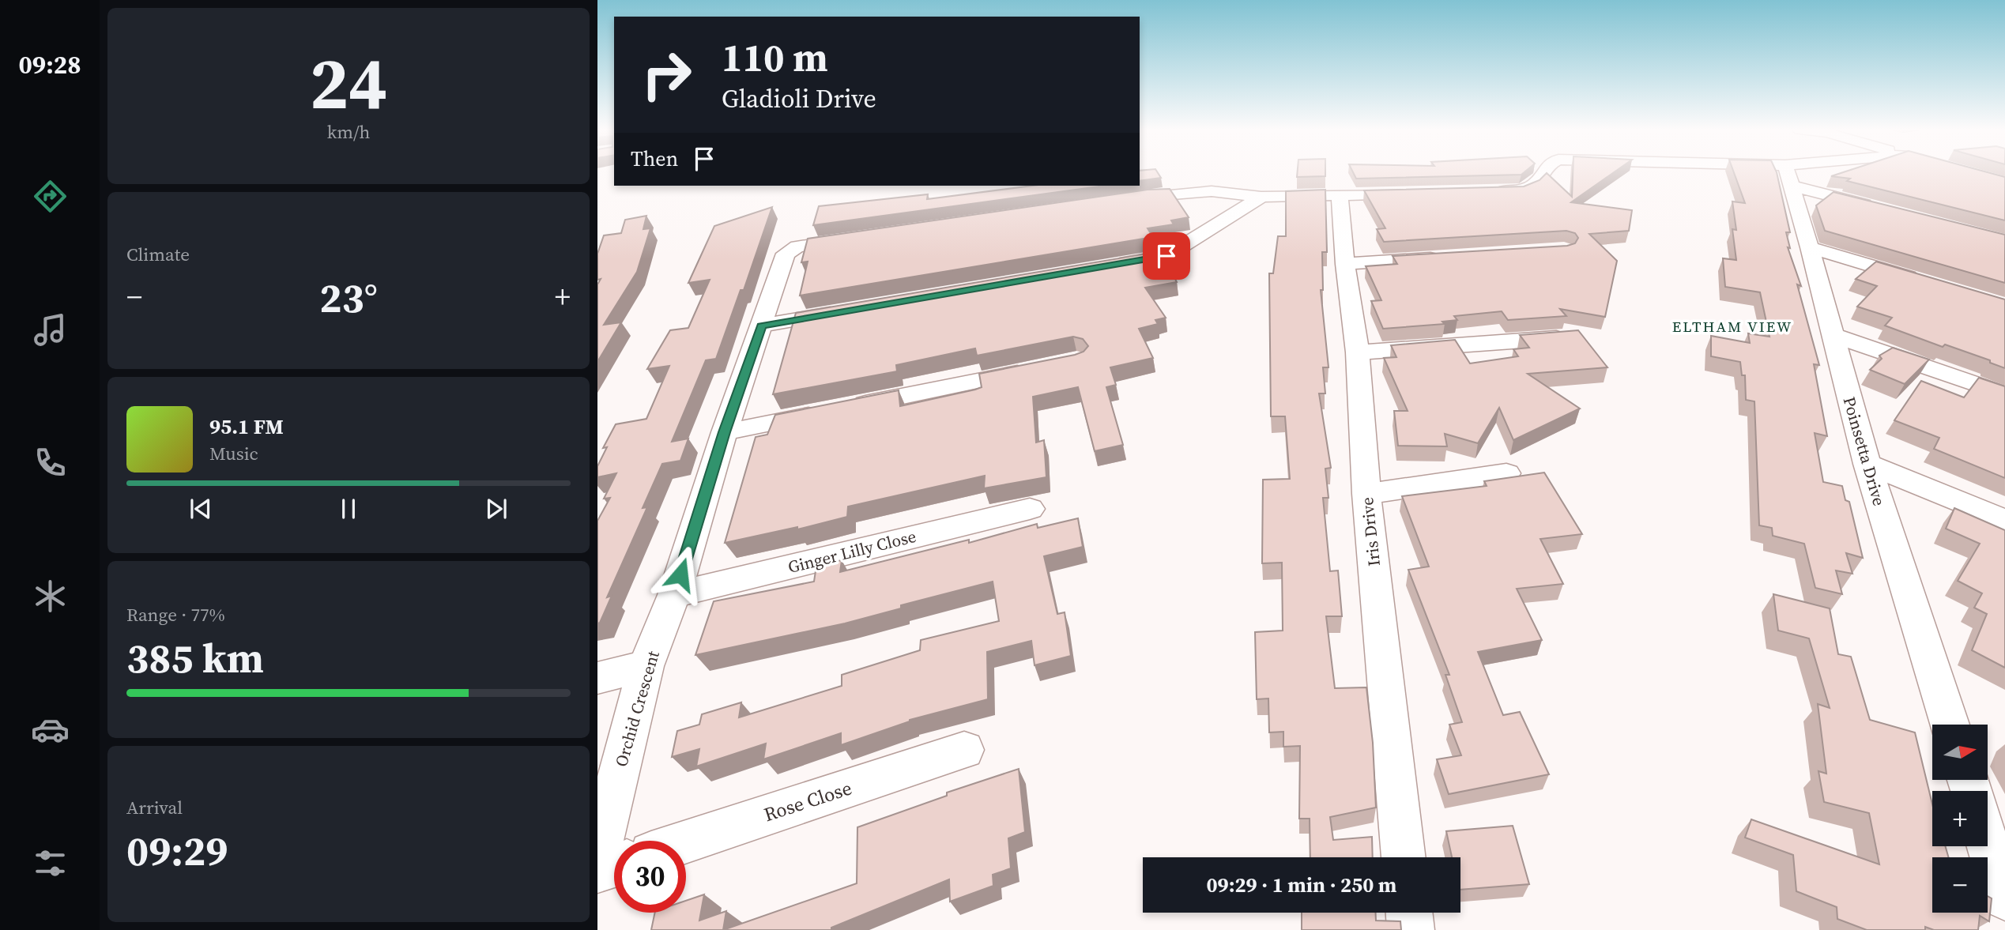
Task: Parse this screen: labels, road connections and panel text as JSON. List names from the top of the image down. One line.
{"streets":{"street":["Poinsetta Drive","Iris Drive","Ginger Lilly Close","Orchid Crescent","Rose Close"]},"crossings":[["Ginger Lilly Close","Orchid Crescent"]],"districts":["ELTHAM VIEW"],"north":"right","page":{"tabs":"09:28","tile":[["24","km/h"],"Climate",["Range · 77%","385 km"],["Arrival","09:29"]],"turn":["110 m","Gladioli Drive"],"then":"Then","heat":["−","23°","+"],"song":["95.1 FM","Music"],"map_buttons":["+","−"],"limit":"30","trip":"09:29 · 1 min · 250 m"}}
